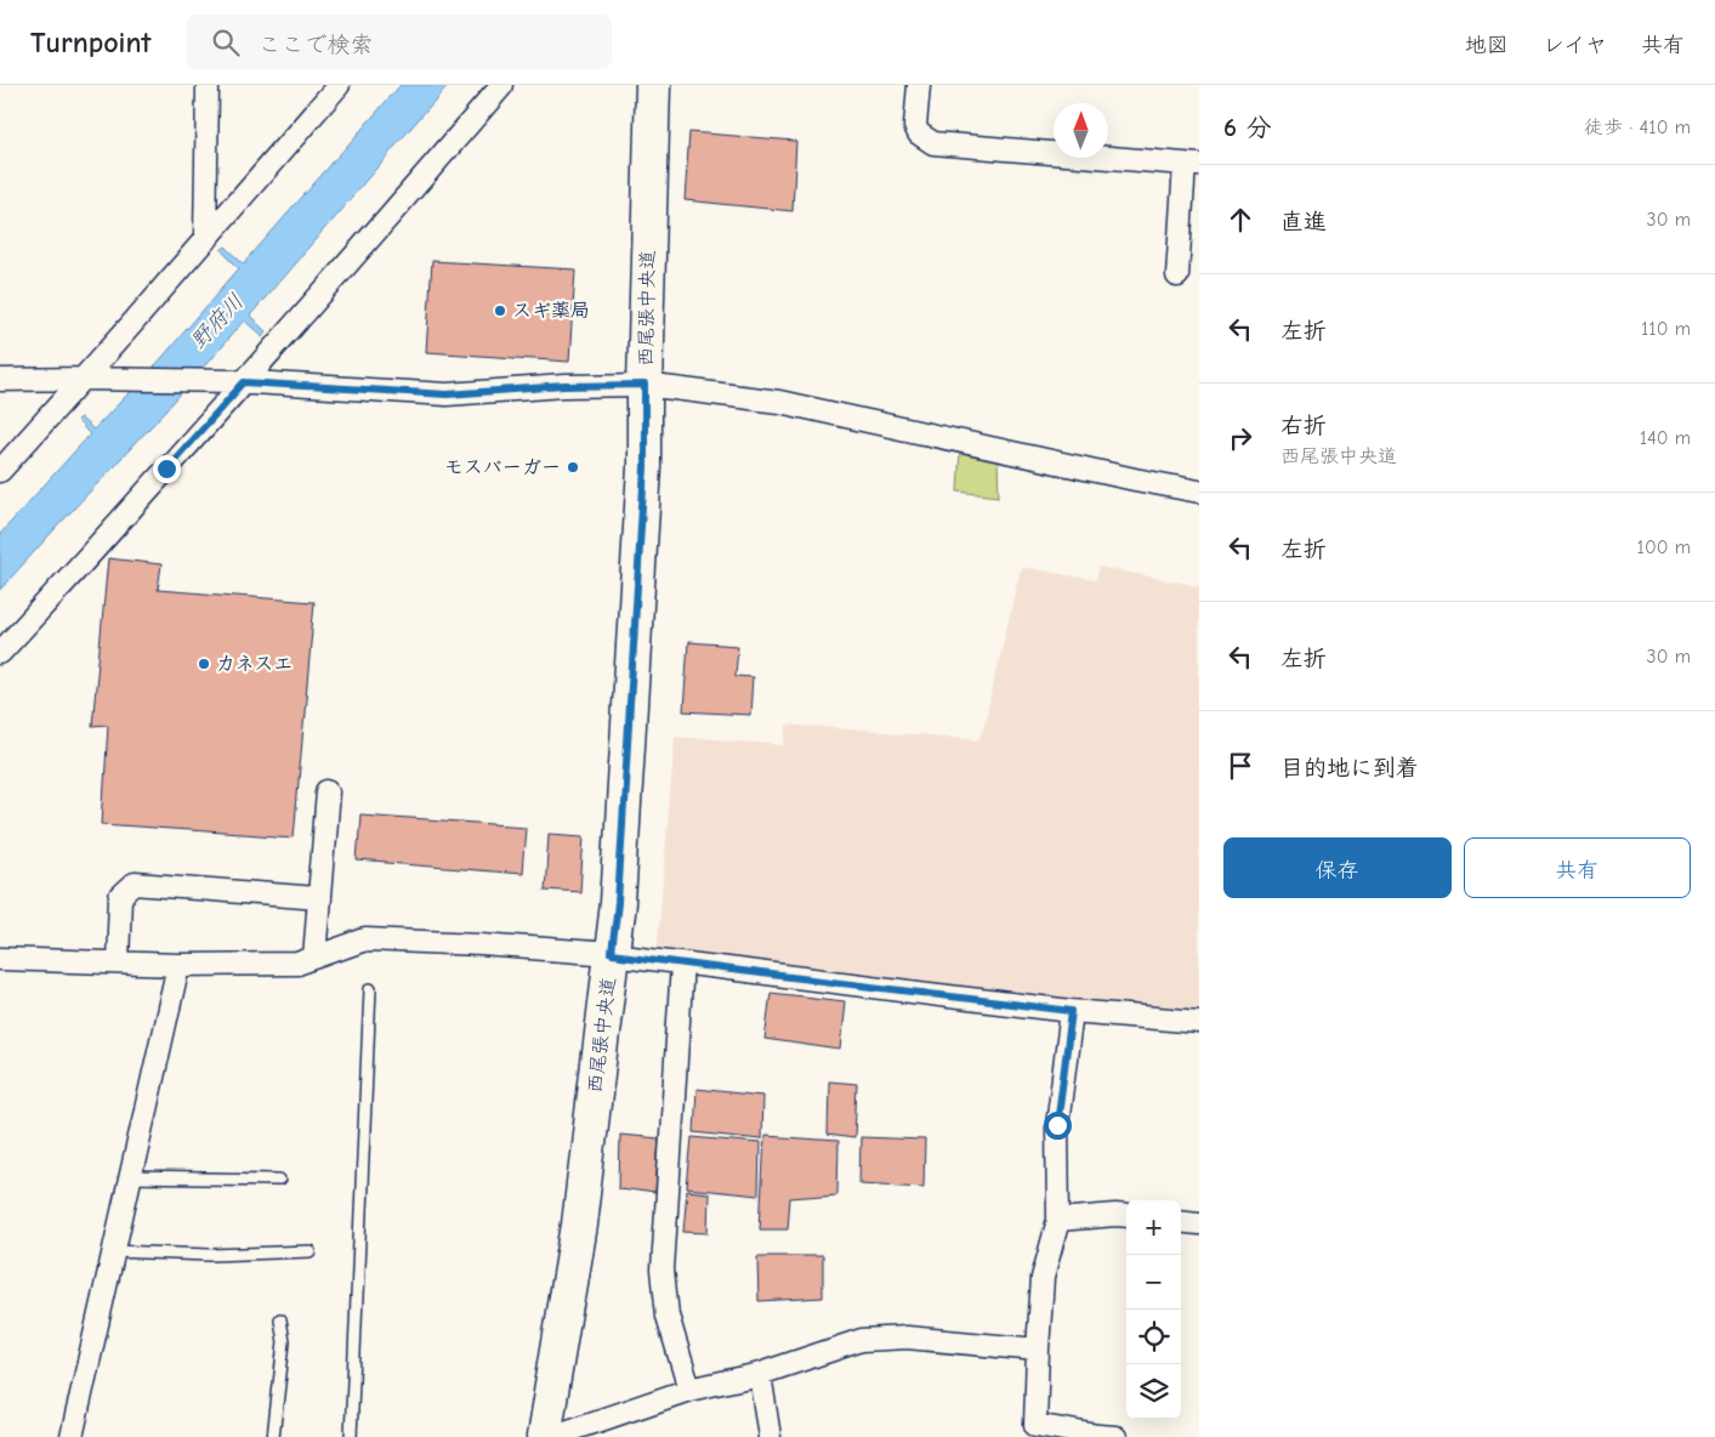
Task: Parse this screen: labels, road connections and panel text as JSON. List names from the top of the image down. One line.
{"streets":{"main road":["西尾張中央道"]},"water":["野府川"],"places":["スギ薬局","モスバーガー","カネスエ"],"north":"top","page":{"header":"Turnpoint","search":"ここで検索","nav":["地図","レイヤ","共有"],"heading":["6 分","徒歩 · 410 m"],"list":[["直進","30 m"],["左折","110 m"],["右折","西尾張中央道","140 m"],["左折","100 m"],["左折","30 m"],"目的地に到着"],"buttons":["保存","共有"],"map_buttons":["+","−"]}}
